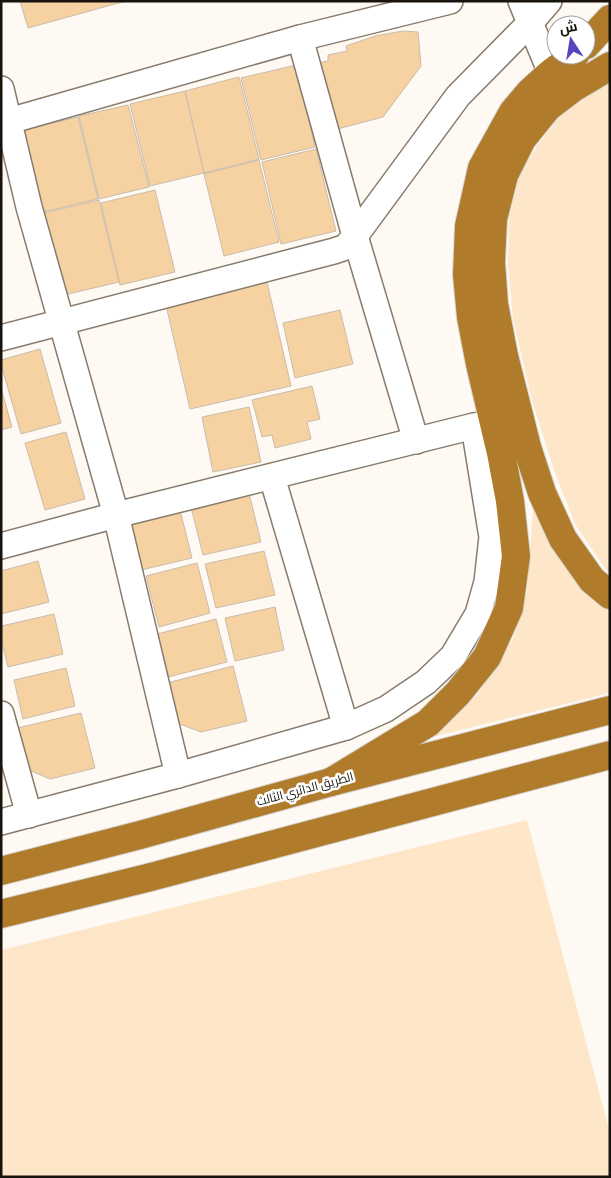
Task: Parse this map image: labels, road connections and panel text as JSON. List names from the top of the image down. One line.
{"streets":{"highway":["الطريق الدائري الثالث"]},"north":"top"}
